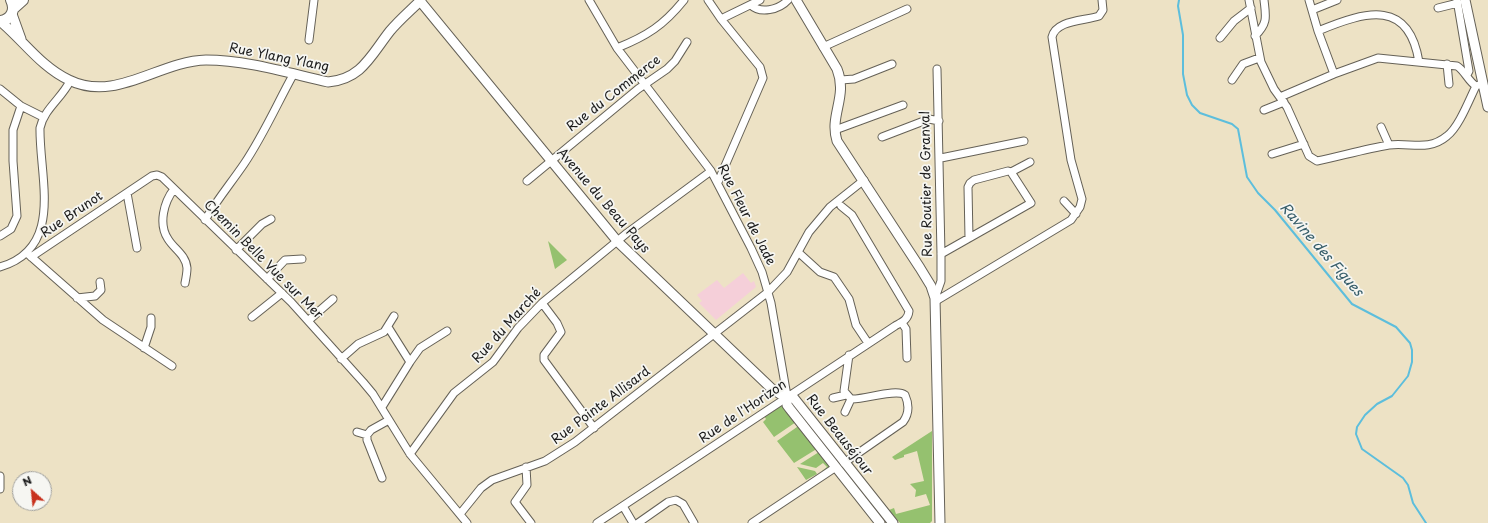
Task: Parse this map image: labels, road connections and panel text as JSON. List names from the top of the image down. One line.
{"streets":{"street":["Rue Ylang Ylang","Rue du Commerce","Rue Routier de Granval","Avenue du Beau Pays","Rue Brunot","Rue Fleur de Jade","Chemin Belle Vue sur Mer","Rue du Marché","Rue Pointe Allisard","Rue de l'Horizon","Rue Beauséjour"]},"crossings":[["Rue Ylang Ylang","Avenue du Beau Pays"],["Rue du Commerce","Avenue du Beau Pays"],["Rue du Commerce","Rue Fleur de Jade"],["Rue Routier de Granval","Rue Pointe Allisard"],["Avenue du Beau Pays","Rue Fleur de Jade"],["Avenue du Beau Pays","Rue du Marché"],["Avenue du Beau Pays","Rue Pointe Allisard"],["Avenue du Beau Pays","Rue de l'Horizon"],["Avenue du Beau Pays","Rue Beauséjour"],["Rue Brunot","Chemin Belle Vue sur Mer"],["Rue Fleur de Jade","Rue du Marché"],["Rue Fleur de Jade","Rue Pointe Allisard"],["Rue Fleur de Jade","Rue de l'Horizon"],["Rue Fleur de Jade","Rue Beauséjour"],["Chemin Belle Vue sur Mer","Rue du Marché"],["Chemin Belle Vue sur Mer","Rue Pointe Allisard"],["Rue de l'Horizon","Rue Beauséjour"]],"water":["Ravine des Figues"],"north":"top left"}
